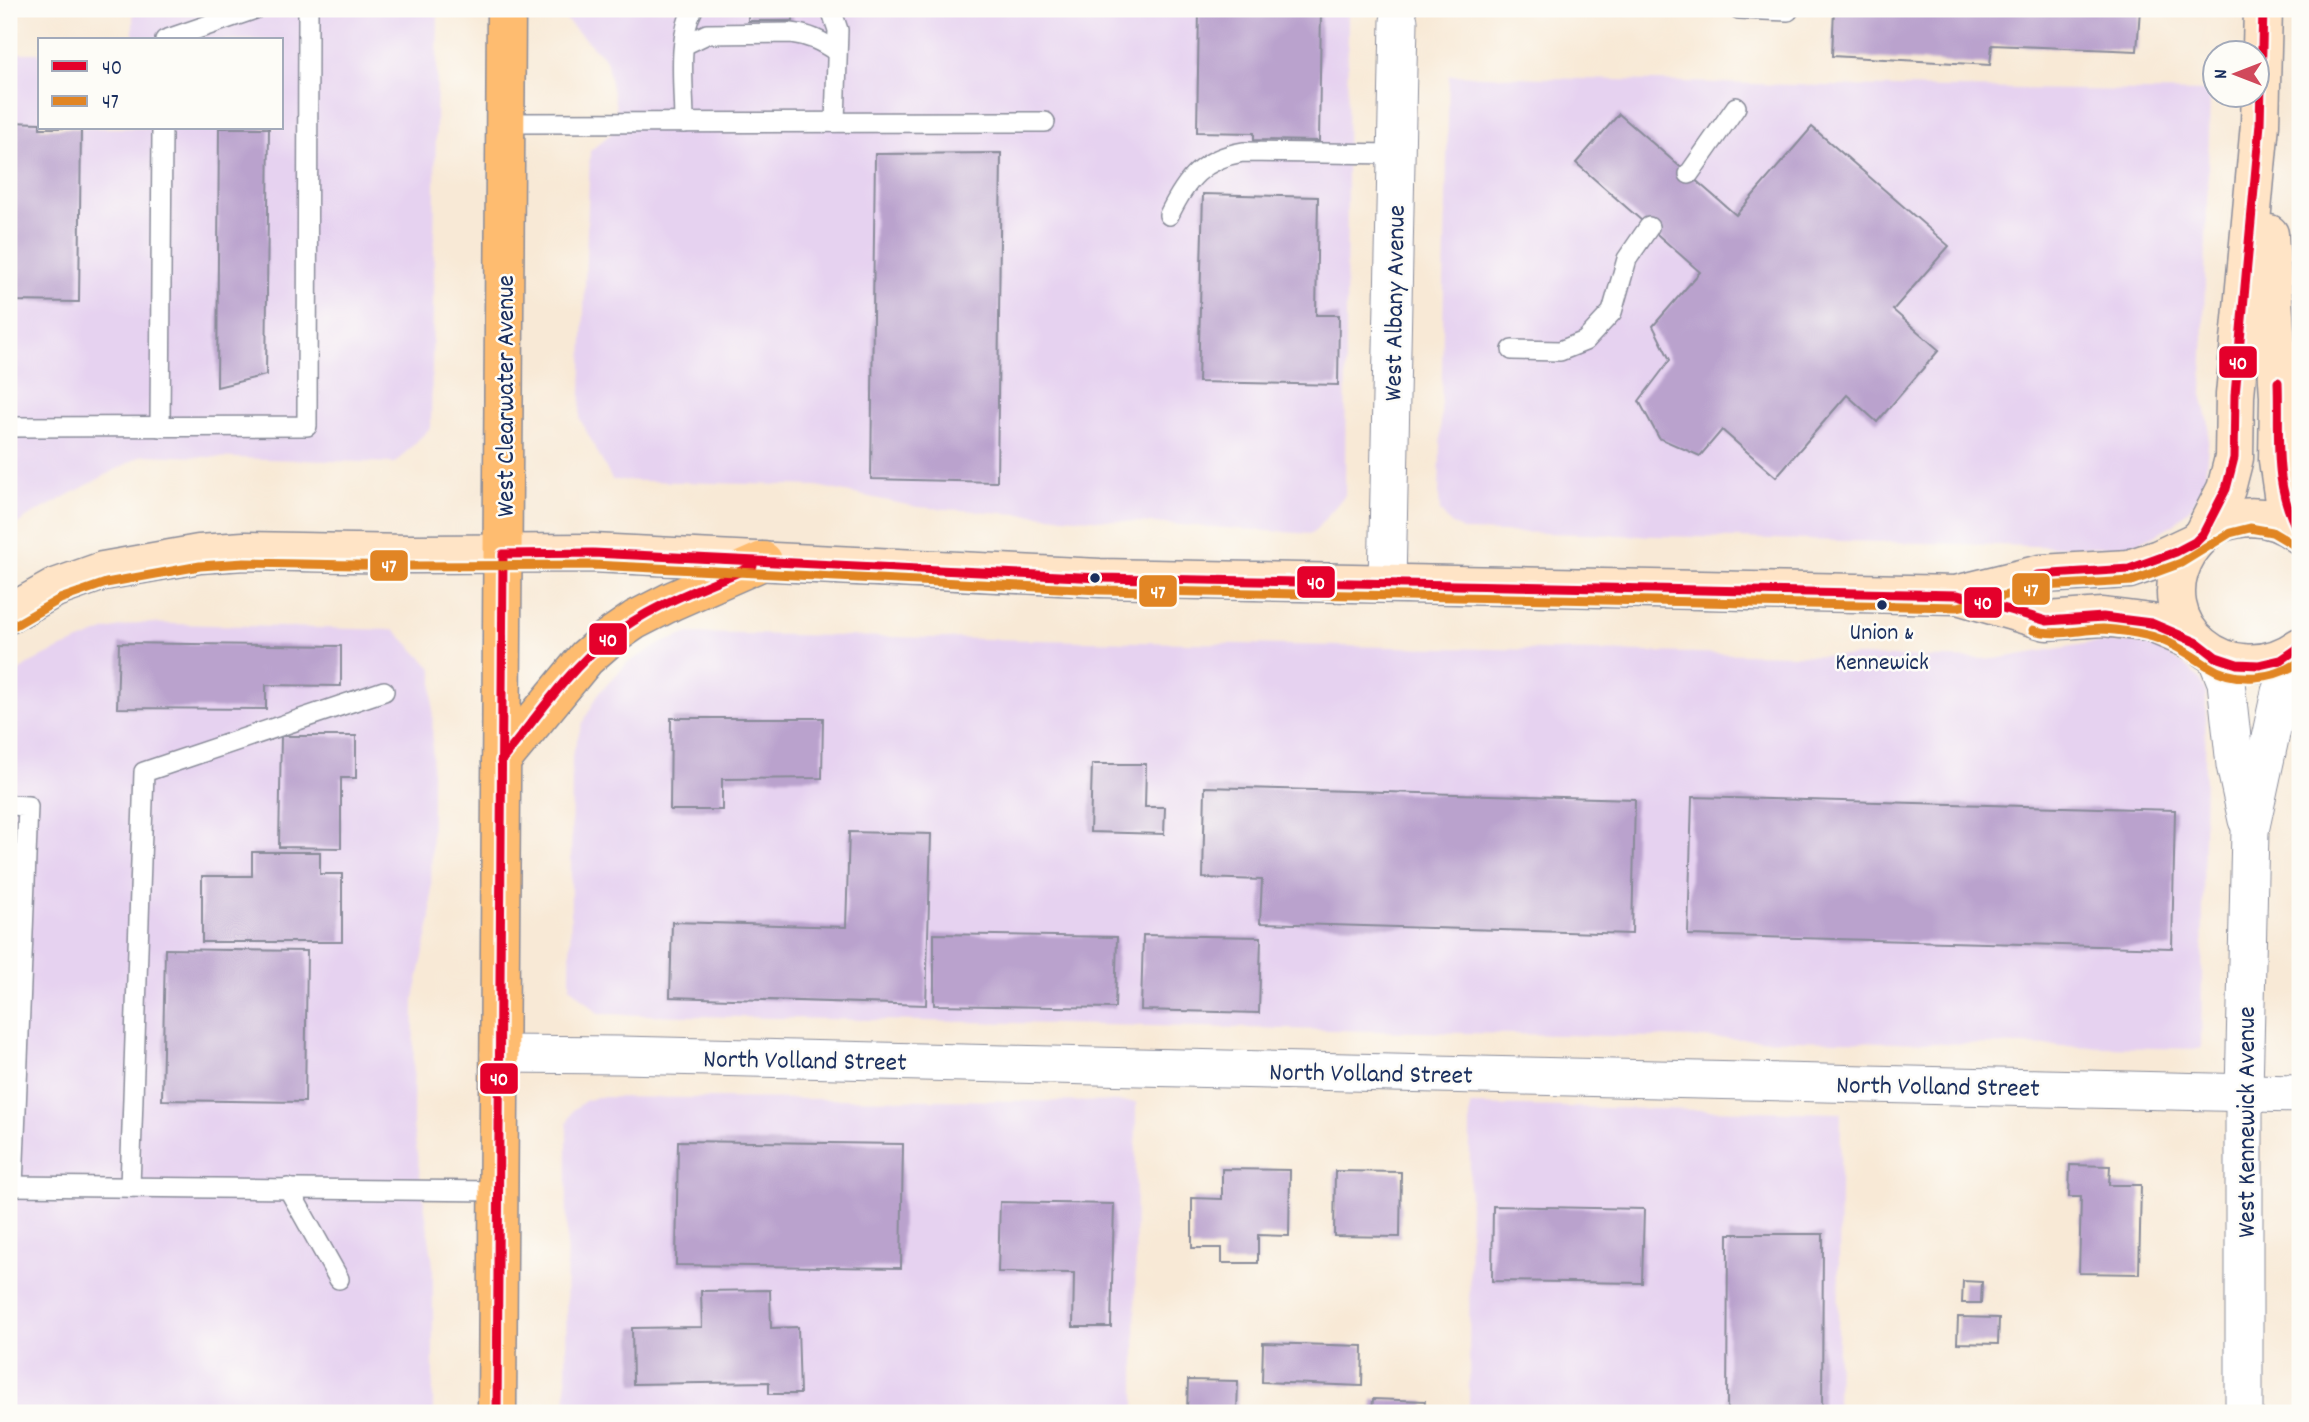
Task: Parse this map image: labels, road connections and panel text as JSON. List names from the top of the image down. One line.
{"streets":{"main road":["West Clearwater Avenue"],"street":["West Albany Avenue","North Volland Street","West Kennewick Avenue"]},"crossings":[["West Clearwater Avenue","North Volland Street"],["North Volland Street","West Kennewick Avenue"]],"places":["Union & Kennewick"],"lines":["transit line 40","transit line 47"],"legend":["40","47"],"north":"left"}
